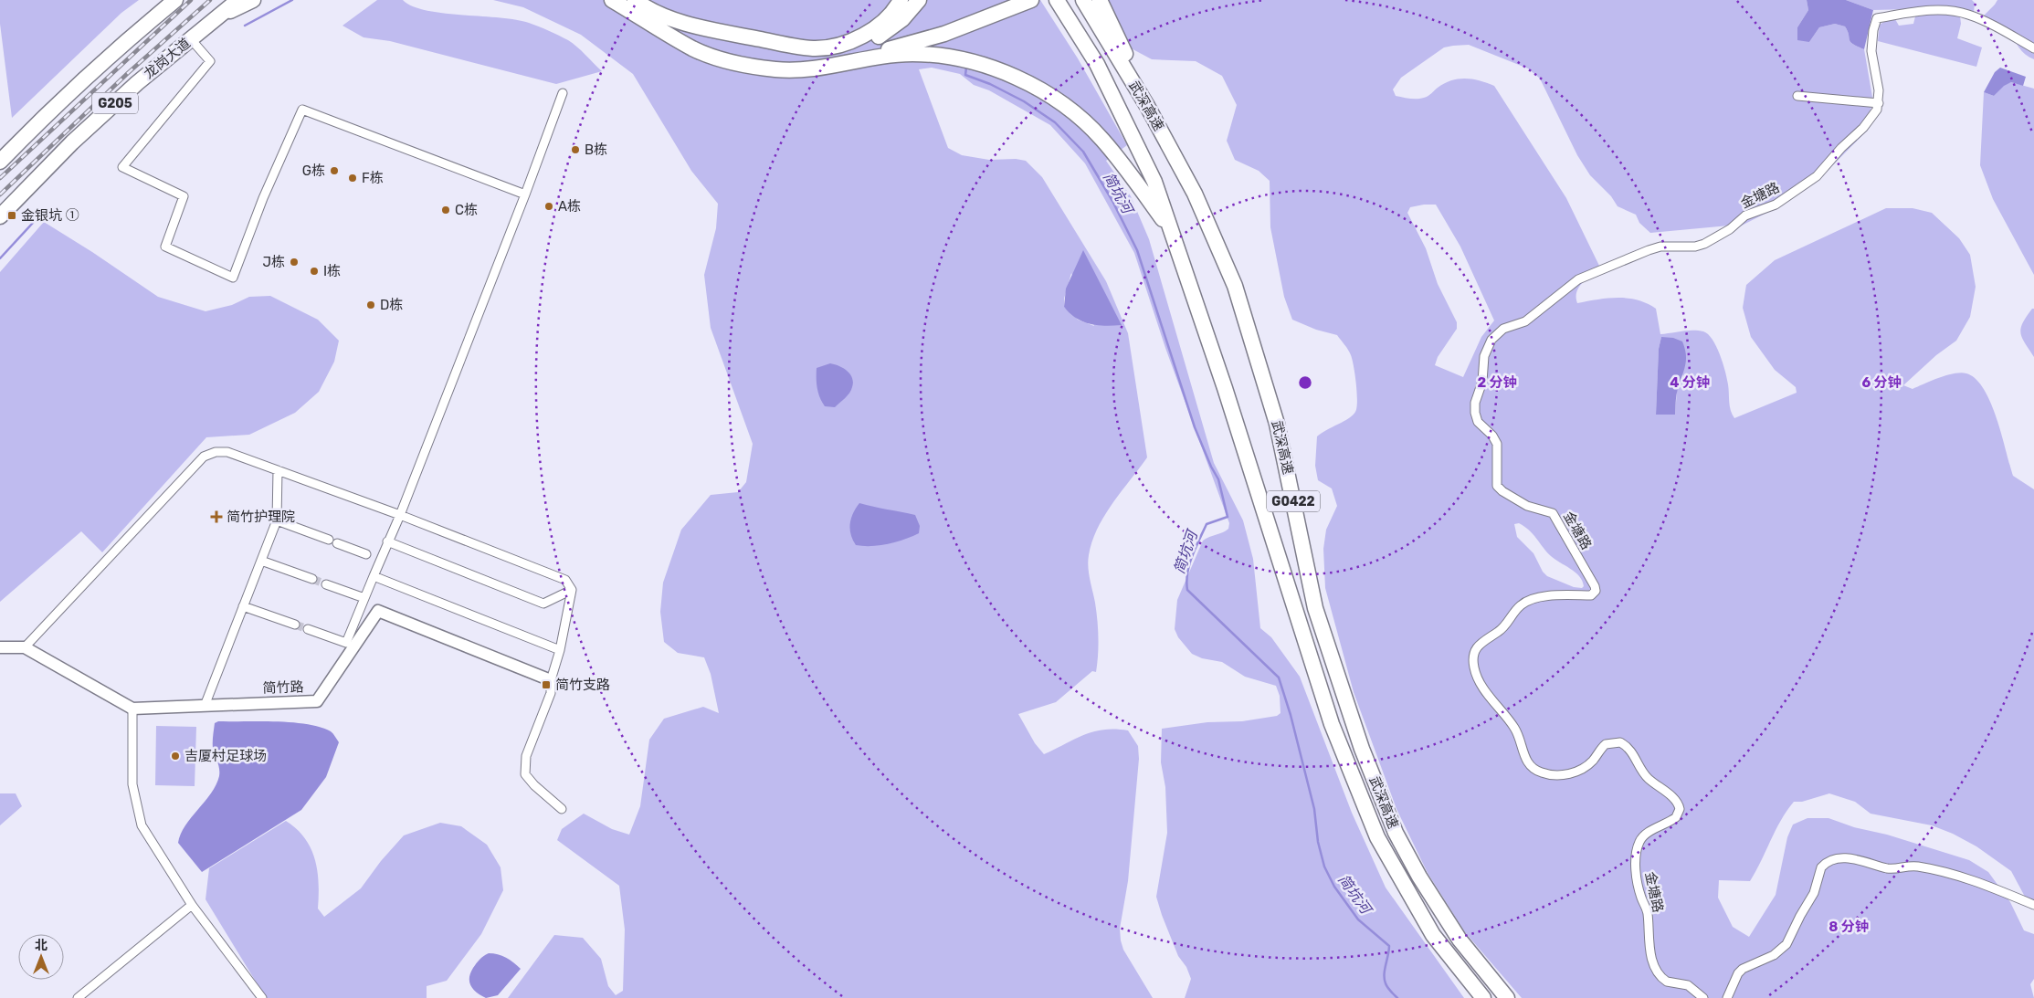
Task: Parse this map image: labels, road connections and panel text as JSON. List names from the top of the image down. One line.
{"streets":{"highway":["龙岗大道","G205","武深高速","G0422"],"street":["金塘路","简竹路"]},"water":["简坑河"],"places":{"other":["B栋","G栋","F栋","A栋","C栋","J栋","I栋","D栋","吉厦村足球场"],"transit":["金银坑 ①","简竹支路"],"health":["简竹护理院"]},"north":"top","rings":["2 分钟","4 分钟","6 分钟","8 分钟"]}
